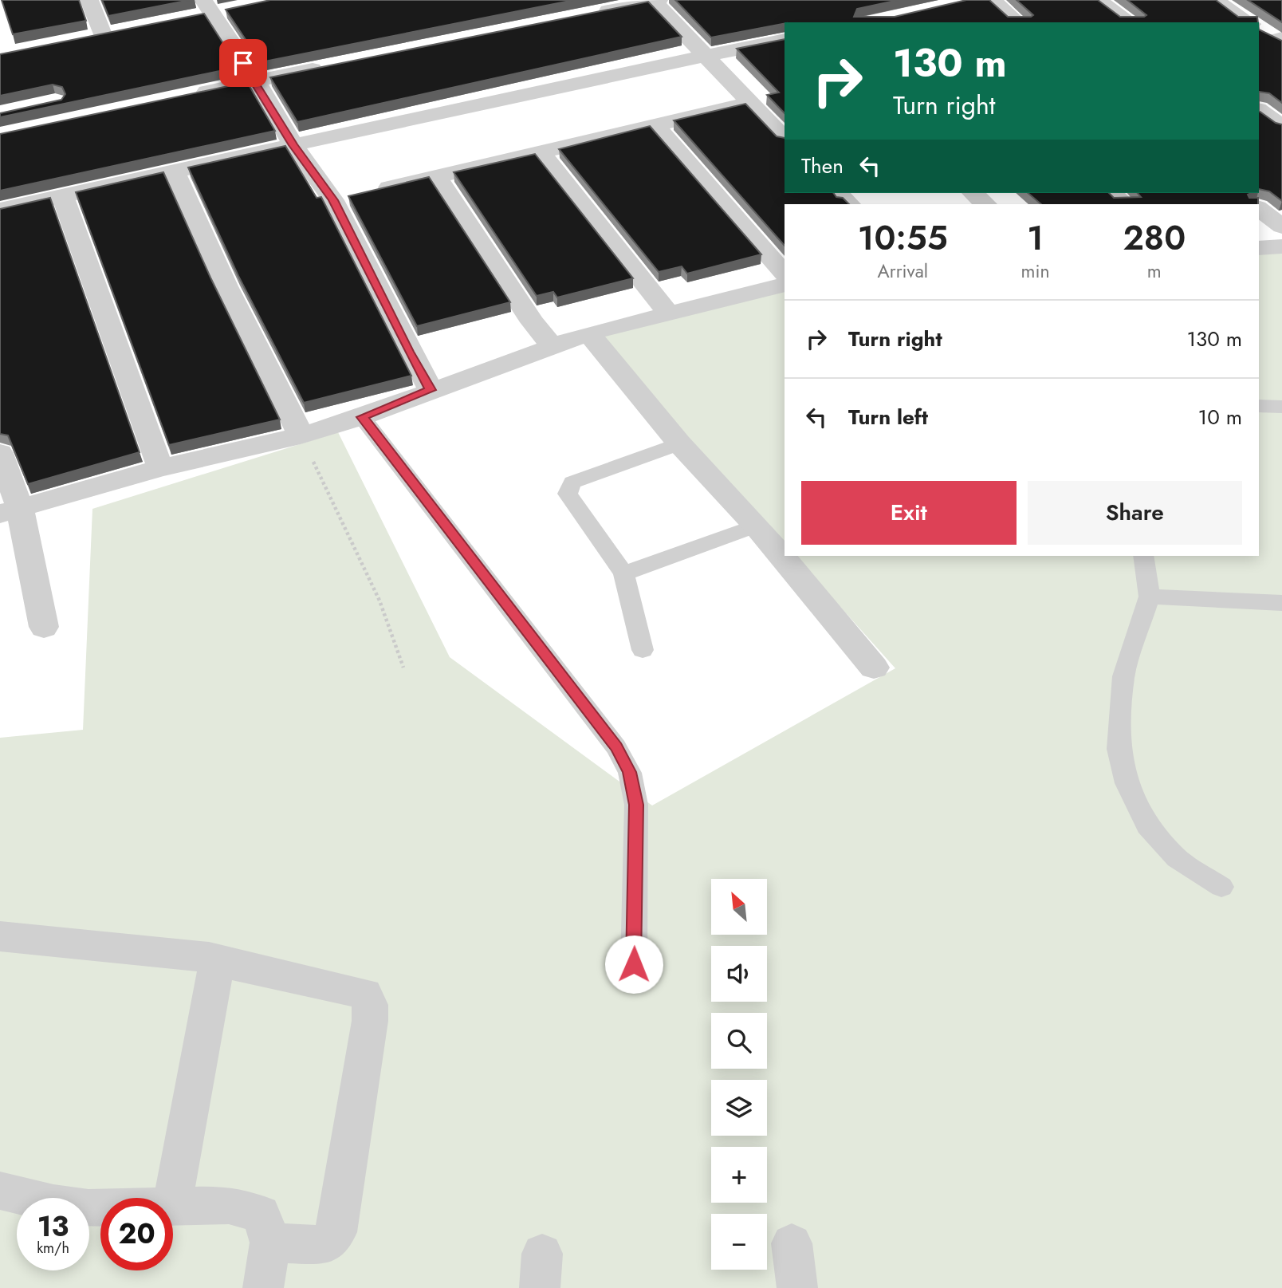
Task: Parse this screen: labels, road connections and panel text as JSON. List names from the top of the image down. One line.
{"north":"top left","page":{"turn":["130 m","Turn right"],"then":"Then","eta":["10:55","Arrival","1","min","280","m"],"list":[{"name":"Turn right","value":"130 m"},{"name":"Turn left","value":"10 m"}],"buttons":["Exit","Share"],"map_buttons":["+","−"],"speed":"13 km/h","limit":"20"}}
